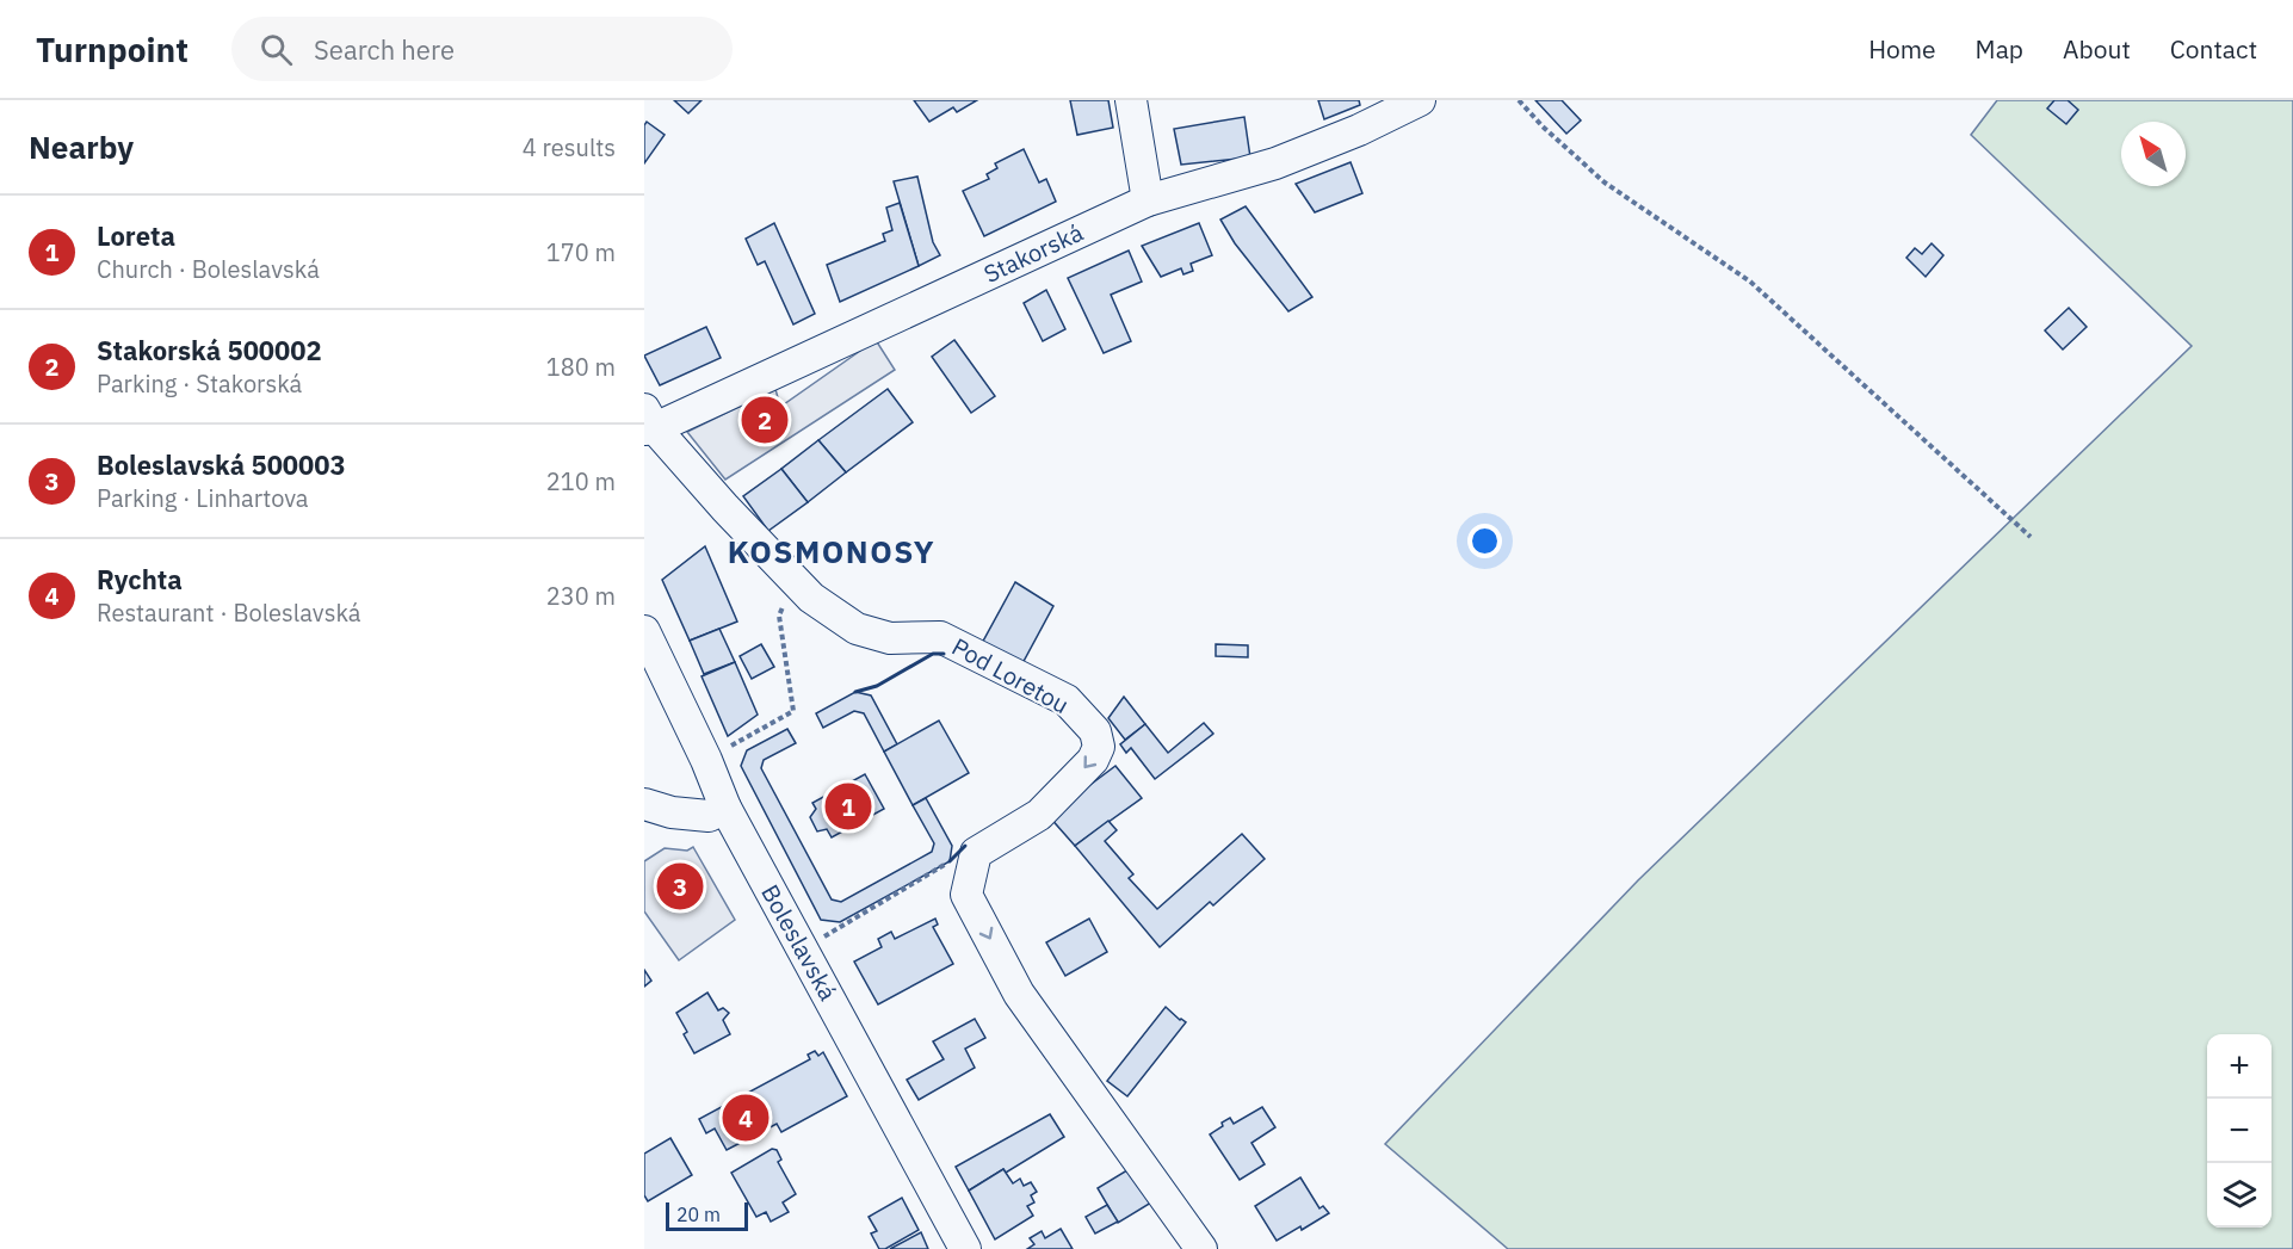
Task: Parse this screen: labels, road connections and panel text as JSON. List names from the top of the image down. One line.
{"streets":{"street":["Stakorská","Pod Loretou","Boleslavská"]},"crossings":[["Stakorská","Pod Loretou"]],"districts":["KOSMONOSY"],"scale_bar":"20 m","north":"top left","page":{"header":"Turnpoint","search":"Search here","nav":["Home","Map","About","Contact"],"heading":["Nearby","4 results"],"list":[{"mark":"1","name":"Loreta","note":"Church · Boleslavská","value":"170 m"},{"mark":"2","name":"Stakorská 500002","note":"Parking · Stakorská","value":"180 m"},{"mark":"3","name":"Boleslavská 500003","note":"Parking · Linhartova","value":"210 m"},{"mark":"4","name":"Rychta","note":"Restaurant · Boleslavská","value":"230 m"}],"pins":["2","1","3","4"],"map_buttons":["+","−"],"scale":"20 m"}}
